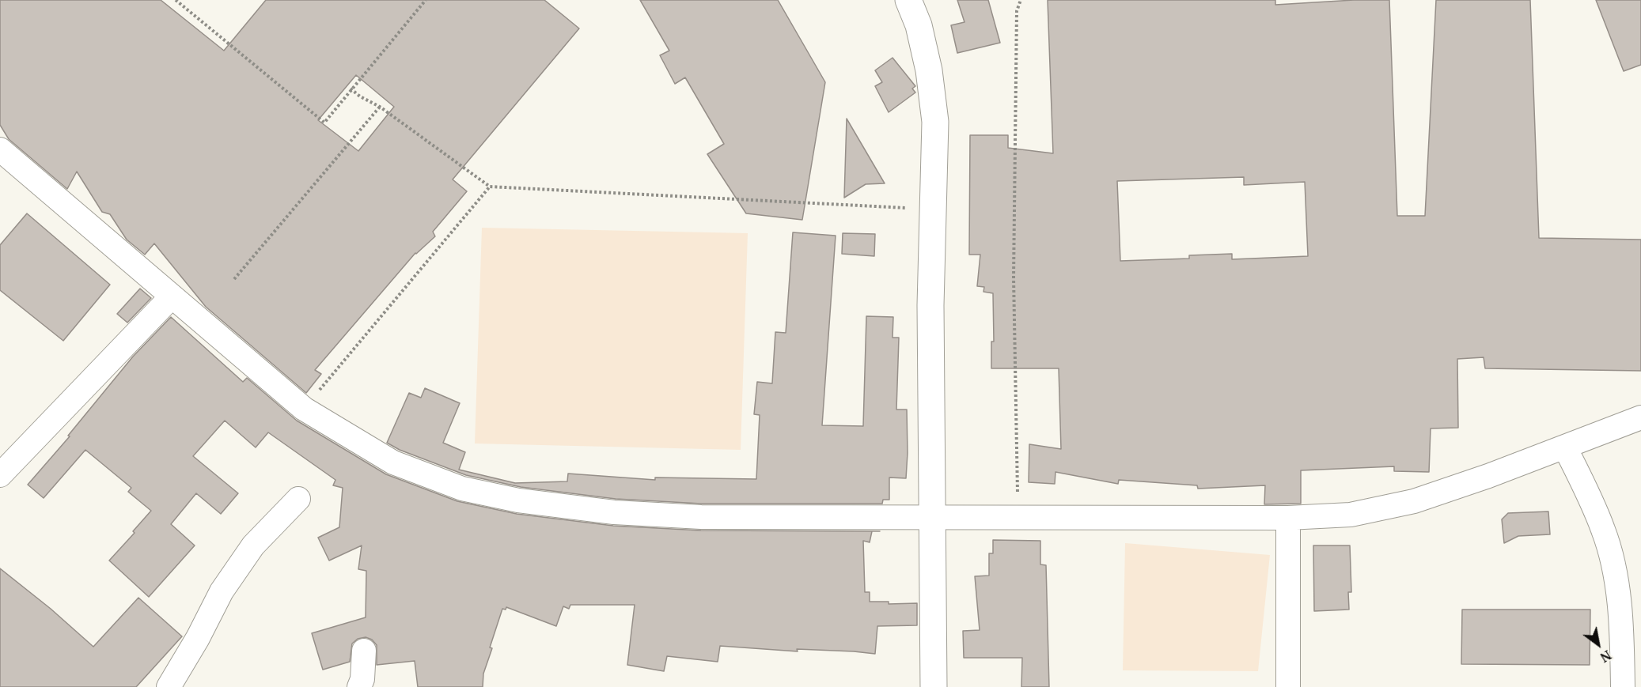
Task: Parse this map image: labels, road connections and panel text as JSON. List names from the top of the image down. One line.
{"north":"bottom right"}
